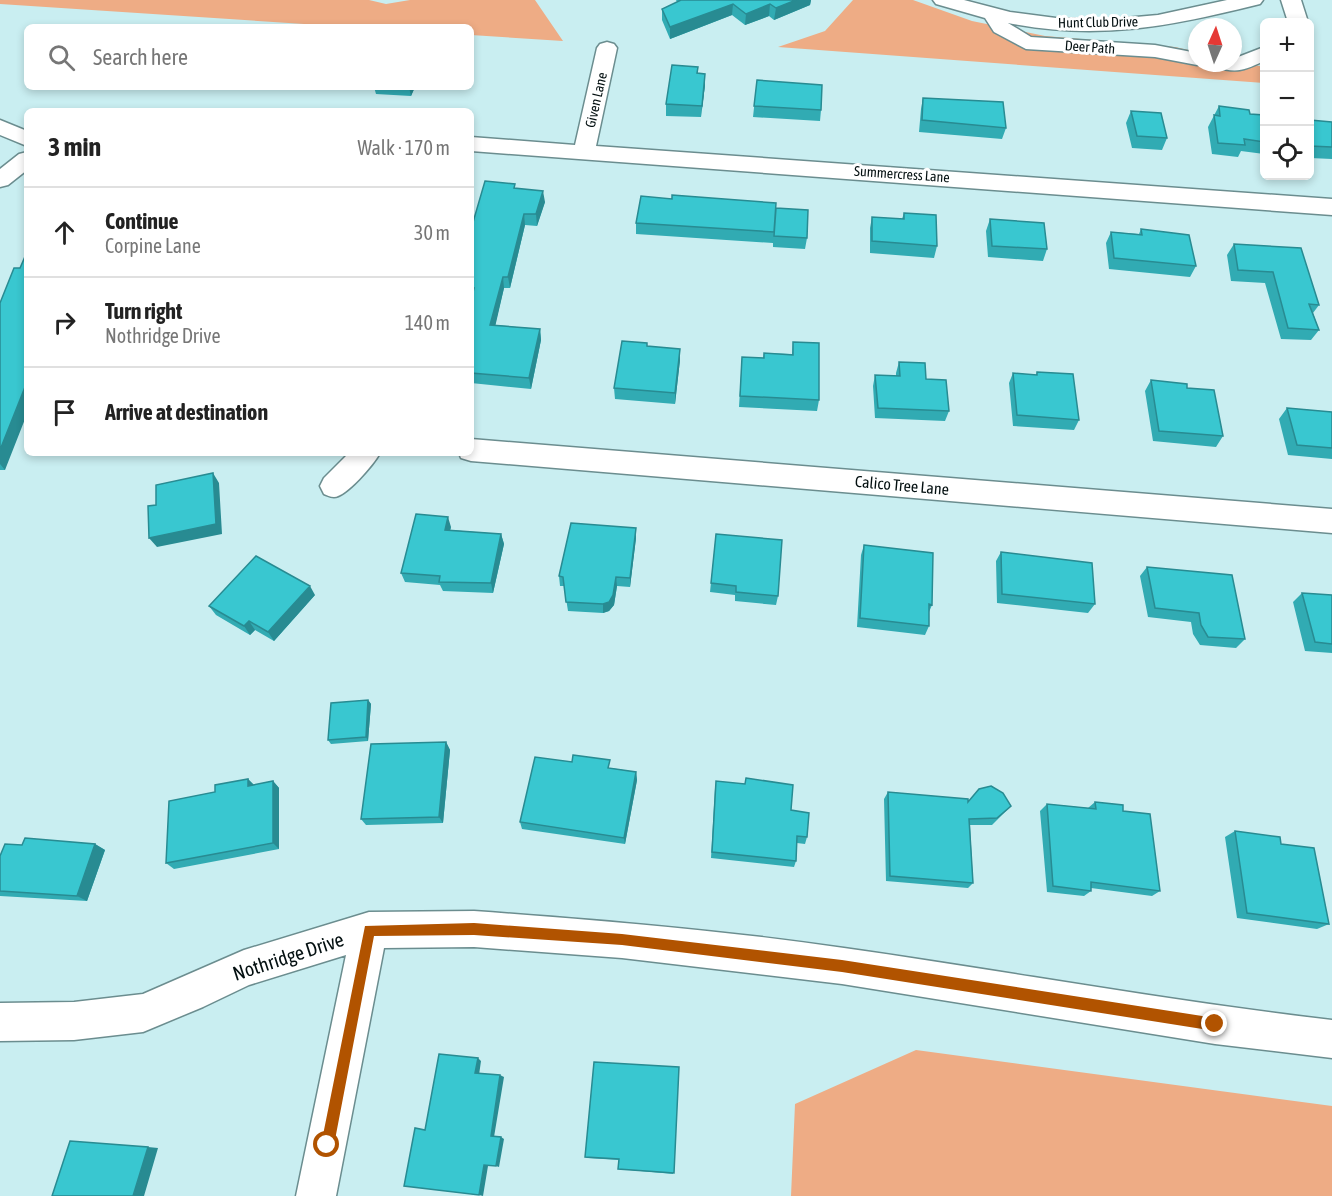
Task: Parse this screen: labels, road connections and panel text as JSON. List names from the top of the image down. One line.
{"streets":{"street":["Hunt Club Drive","Deer Path","Given Lane","Summercress Lane","Calico Tree Lane","Nothridge Drive"]},"crossings":[["Hunt Club Drive","Deer Path"],["Given Lane","Summercress Lane"]],"north":"top","page":{"map_buttons":["+","−"],"search":"Search here","heading":["3 min","Walk · 170 m"],"list":[["Continue","Corpine Lane","30 m"],["Turn right","Nothridge Drive","140 m"],"Arrive at destination"]}}
